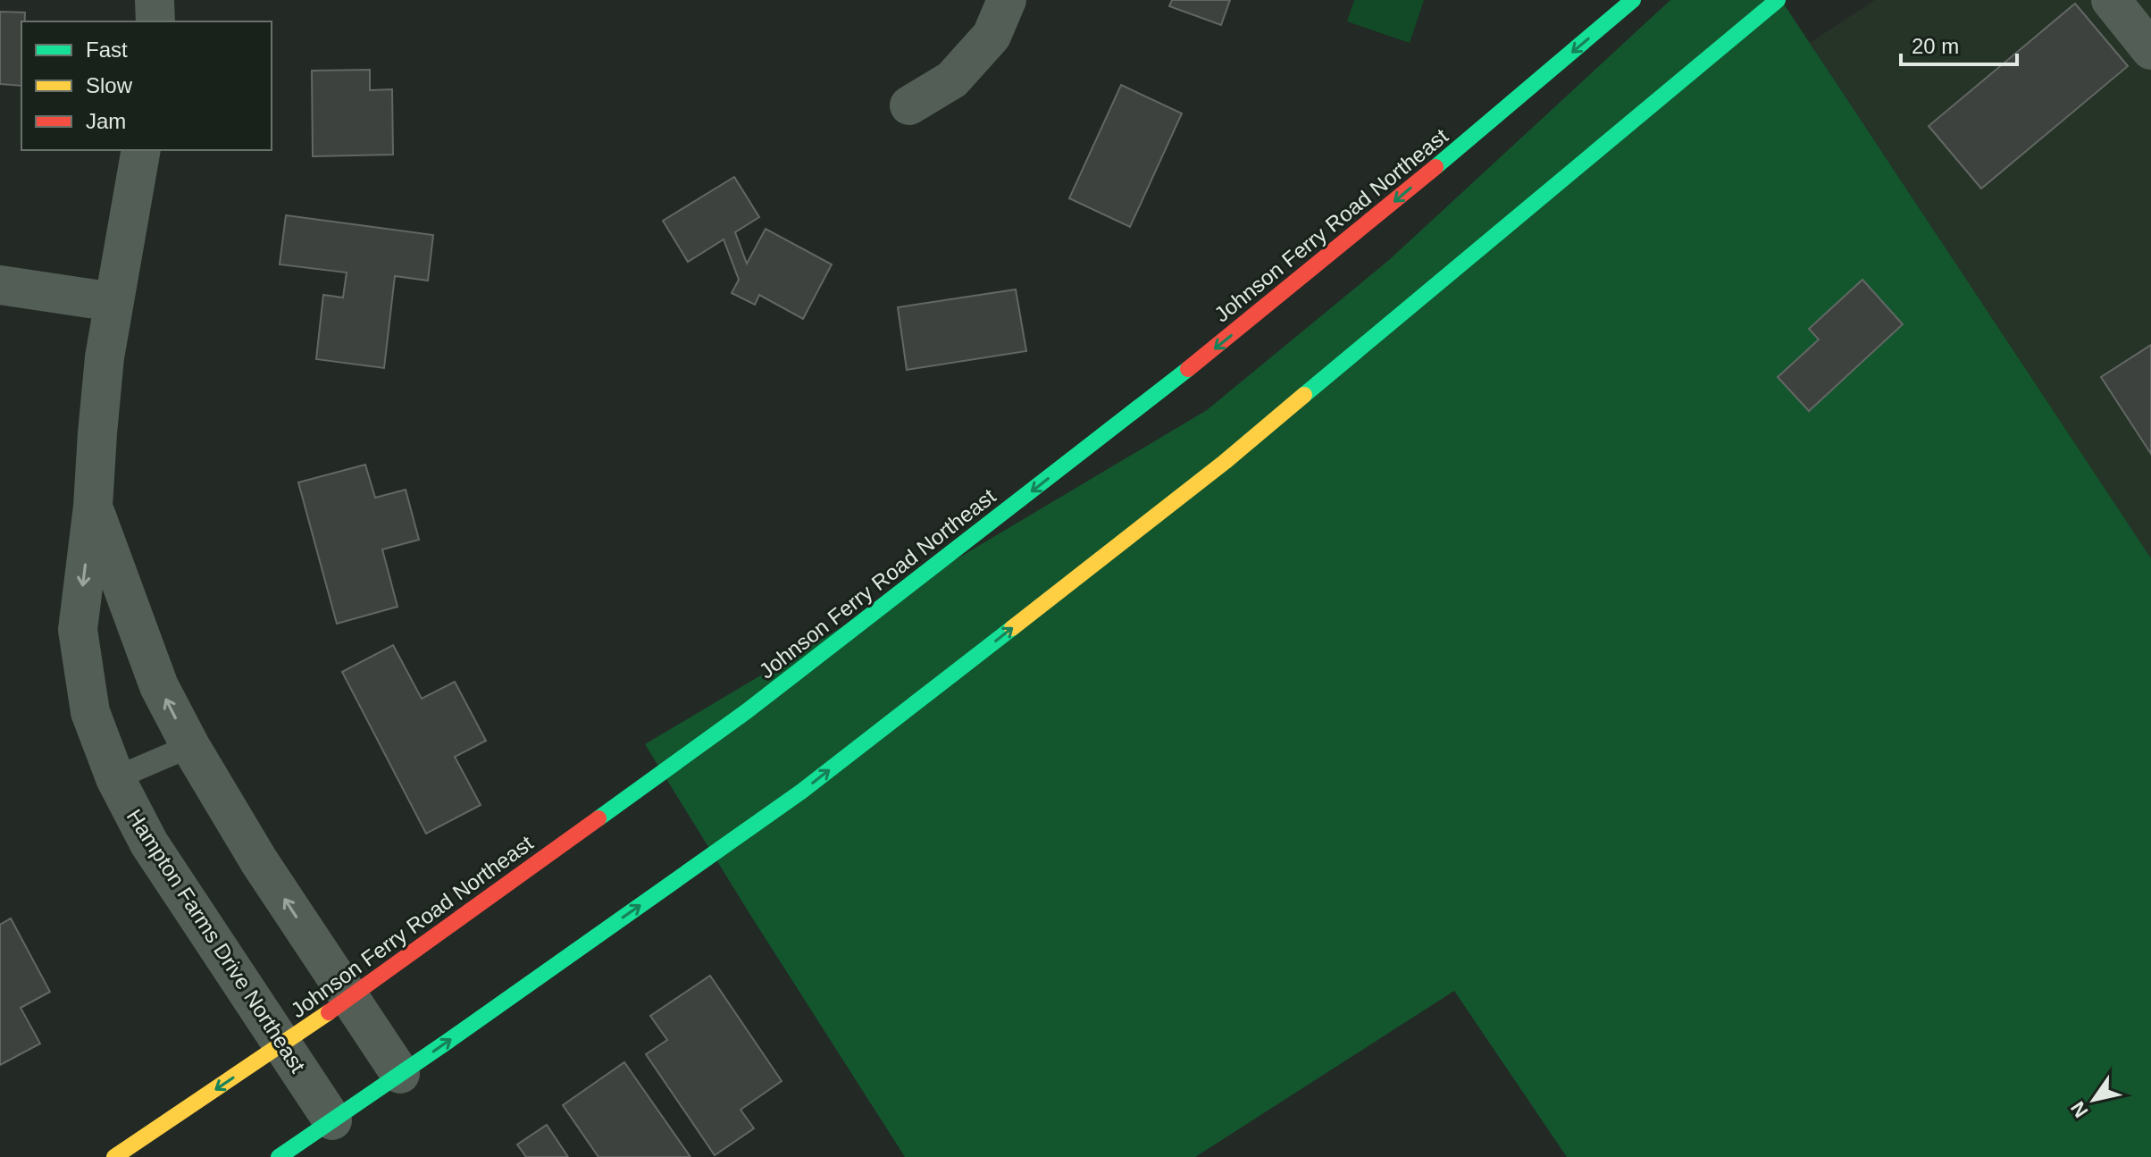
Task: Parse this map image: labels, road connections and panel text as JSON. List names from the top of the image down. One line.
{"streets":{"main road":["Johnson Ferry Road Northeast"],"street":["Hampton Farms Drive Northeast"]},"crossings":[["Johnson Ferry Road Northeast","Hampton Farms Drive Northeast"]],"legend":["Fast","Slow","Jam"],"scale_bar":"20 m","north":"bottom left"}
